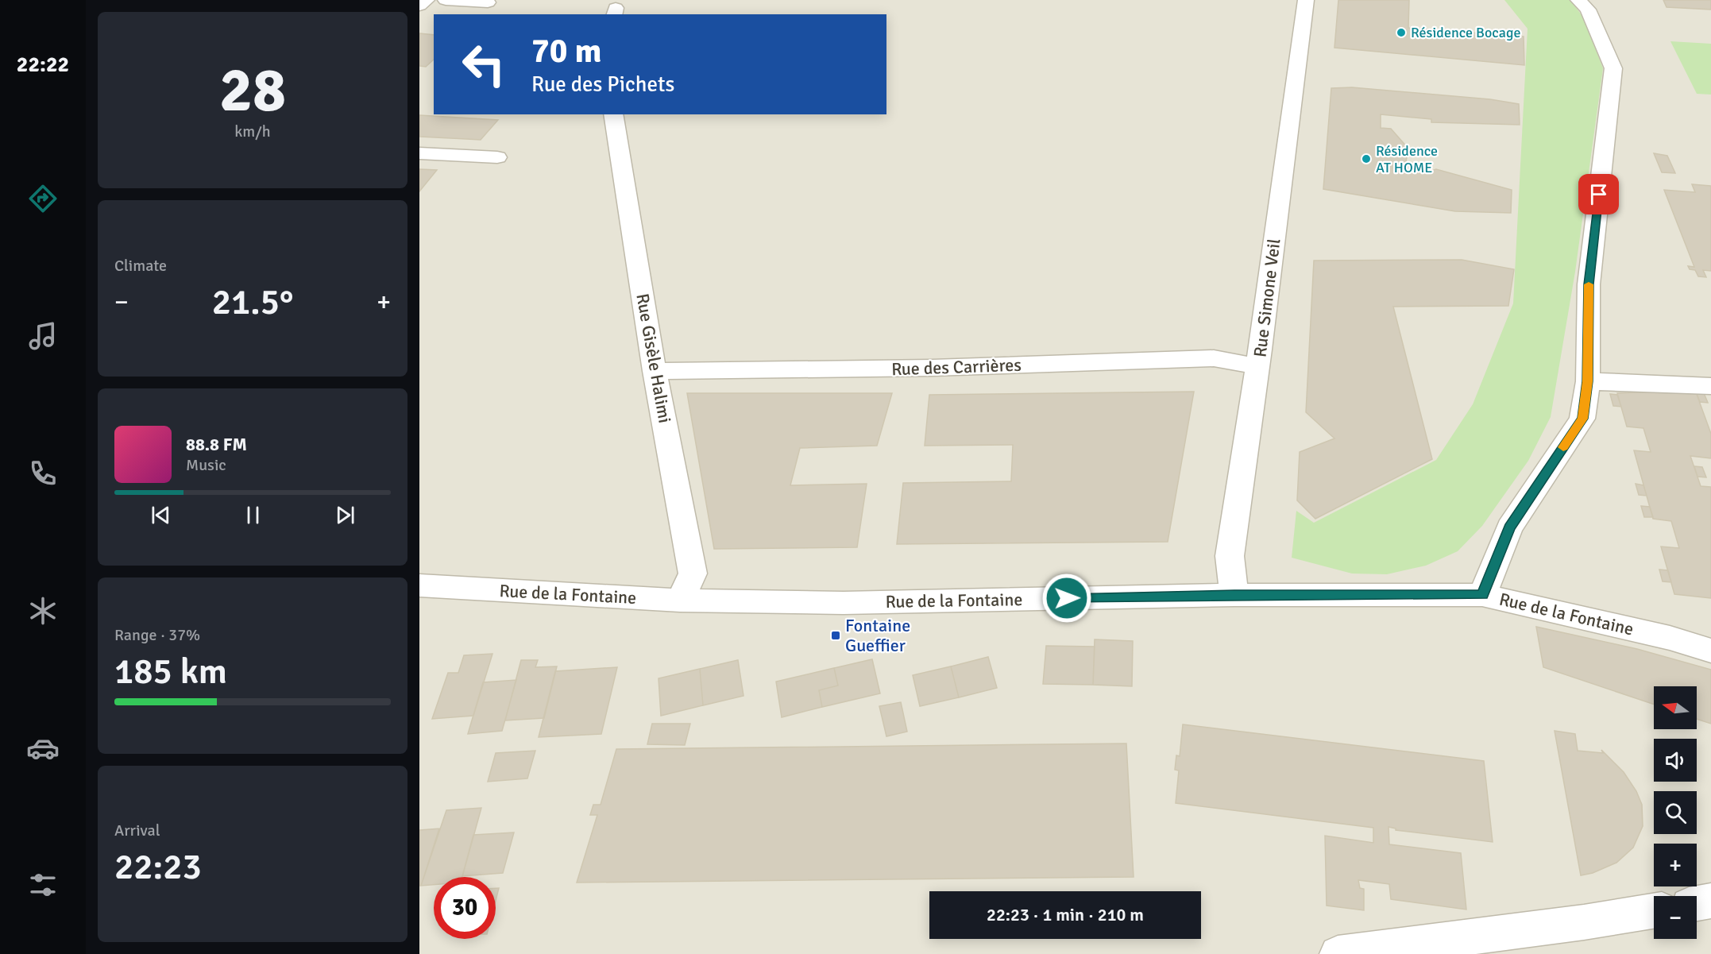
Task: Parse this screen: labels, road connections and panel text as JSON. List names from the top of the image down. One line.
{"streets":{"street":["Rue Simone Veil","Rue Gisèle Halimi","Rue des Carrières","Rue de la Fontaine"]},"crossings":[["Rue Simone Veil","Rue des Carrières"],["Rue Simone Veil","Rue de la Fontaine"],["Rue Gisèle Halimi","Rue des Carrières"],["Rue Gisèle Halimi","Rue de la Fontaine"]],"places":{"other":["Résidence Bocage","Résidence AT HOME"],"transit":["Fontaine Gueffier"]},"north":"left","page":{"tabs":"22:22","tile":[["28","km/h"],"Climate",["Range · 37%","185 km"],["Arrival","22:23"]],"turn":["70 m","Rue des Pichets"],"heat":["−","21.5°","+"],"song":["88.8 FM","Music"],"map_buttons":["+","−"],"limit":"30","trip":"22:23 · 1 min · 210 m"}}
